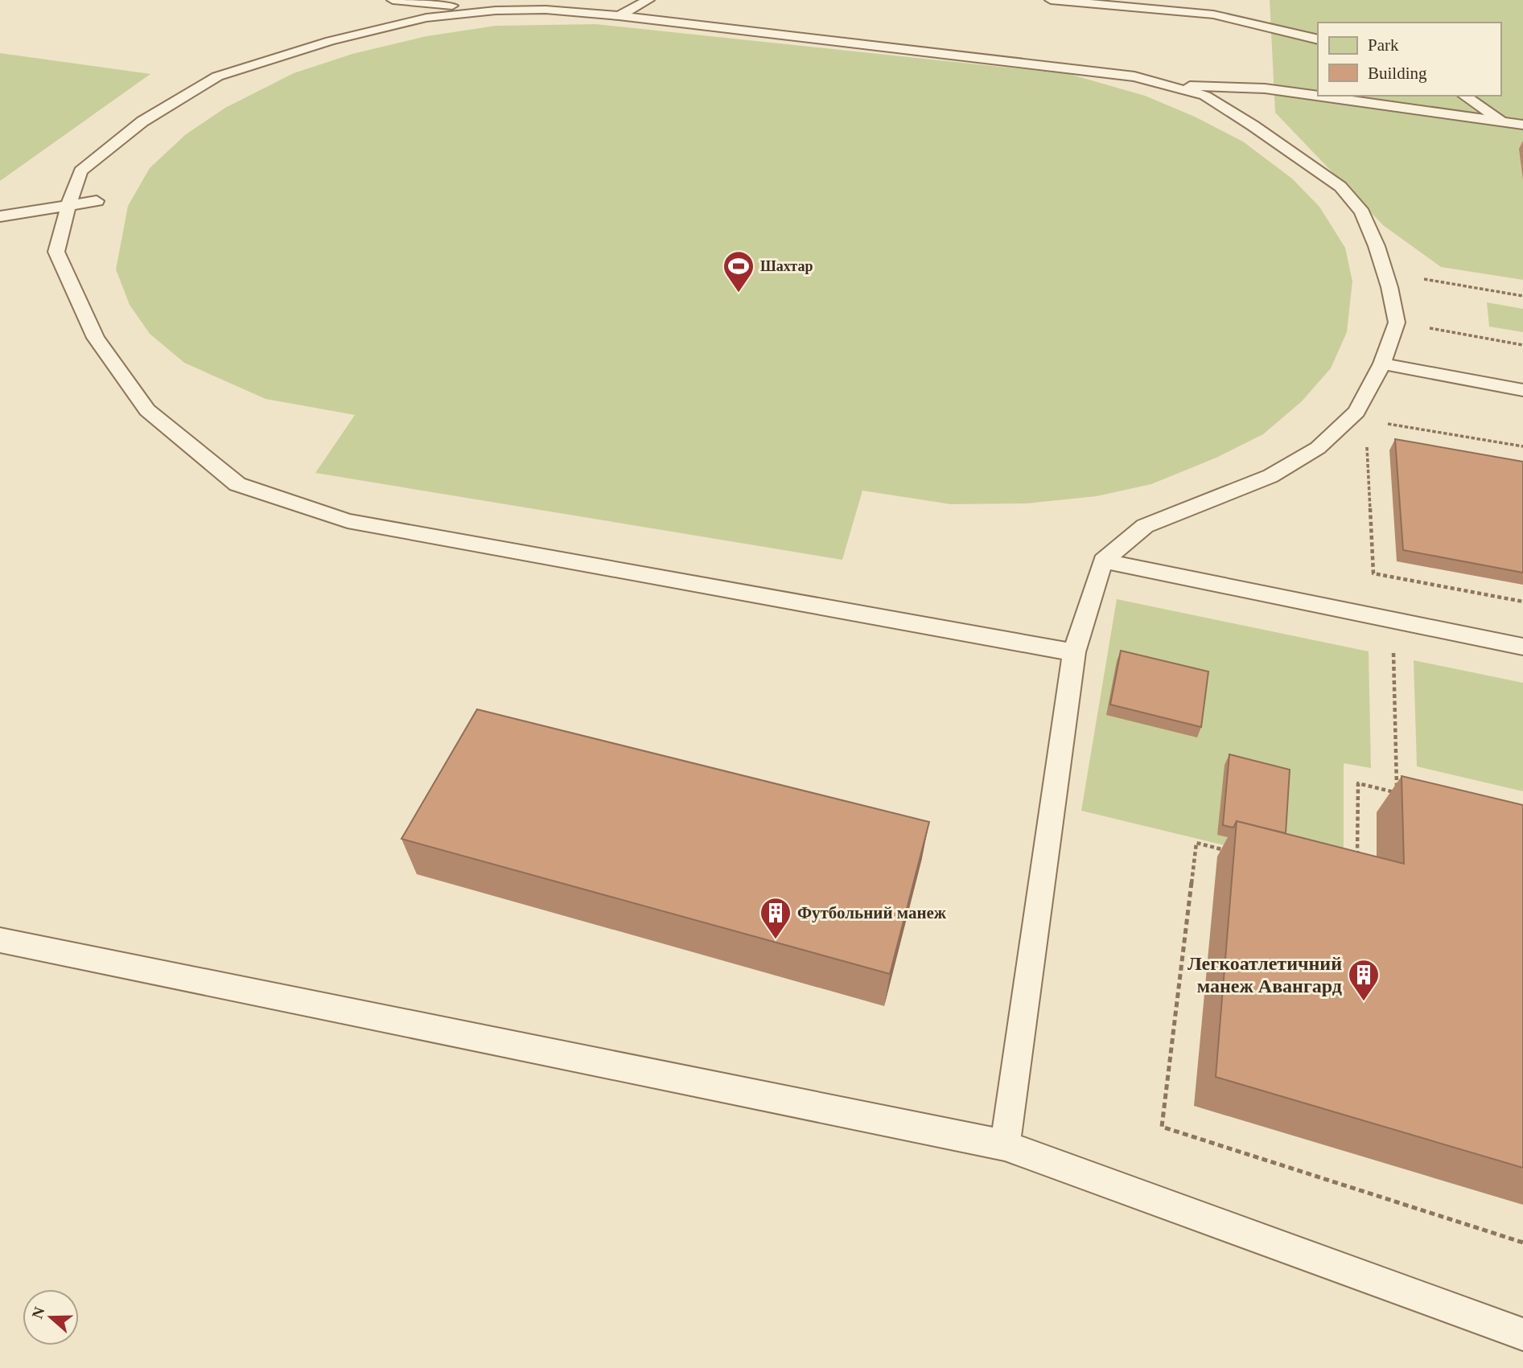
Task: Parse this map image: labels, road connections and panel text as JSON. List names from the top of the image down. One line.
{"places":{"sports":["Шахтар"],"building":["Футбольний манеж","Легкоатлетичний манеж Авангард"]},"legend":["Park","Building"],"north":"left"}
